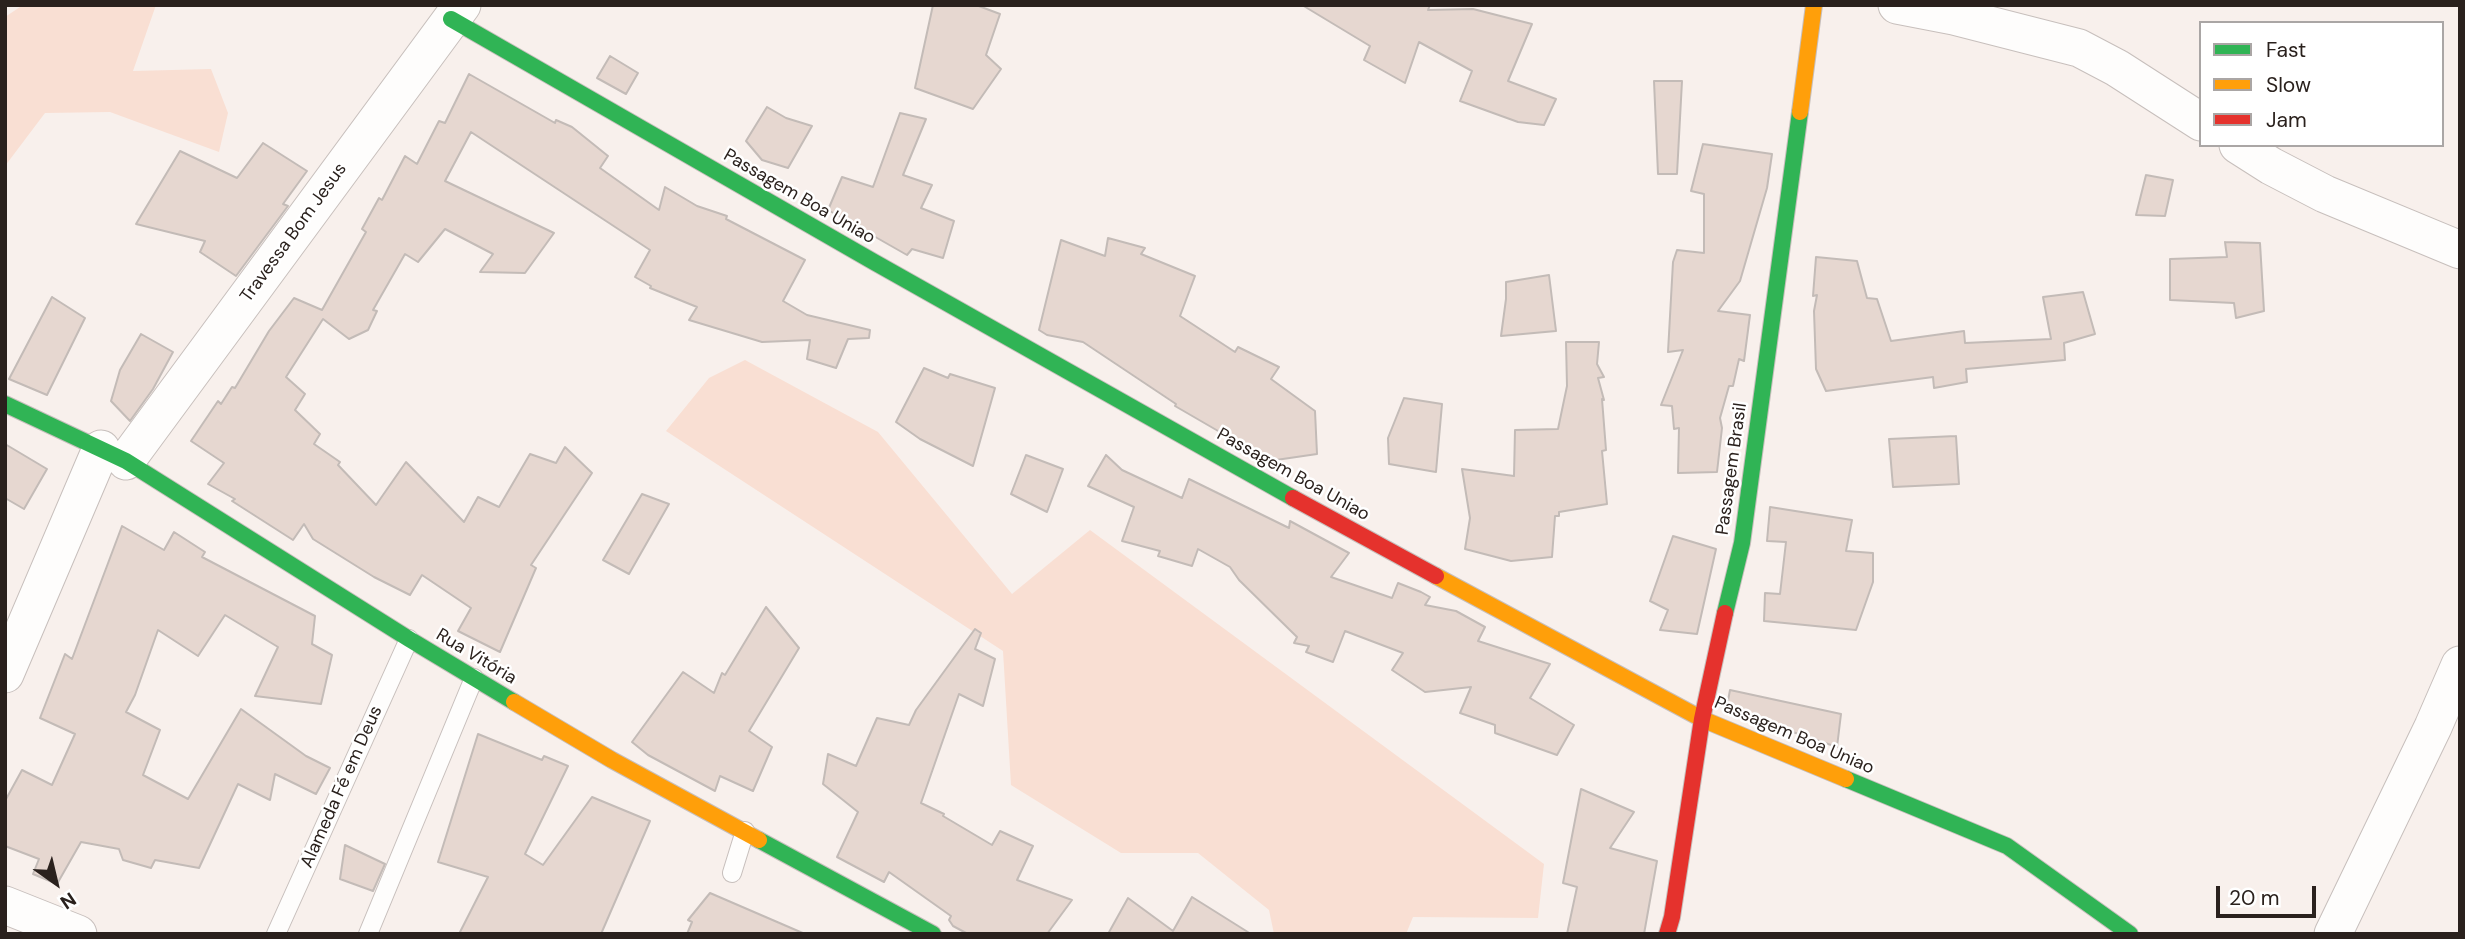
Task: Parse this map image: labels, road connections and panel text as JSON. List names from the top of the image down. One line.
{"streets":{"street":["Passagem Boa Uniao","Travessa Bom Jesus","Passagem Brasil","Rua Vitória"],"lane":["Alameda Fé em Deus"]},"crossings":[["Passagem Boa Uniao","Travessa Bom Jesus"],["Passagem Boa Uniao","Passagem Brasil"],["Travessa Bom Jesus","Rua Vitória"],["Rua Vitória","Alameda Fé em Deus"]],"legend":["Fast","Slow","Jam"],"scale_bar":"20 m","north":"bottom right"}
